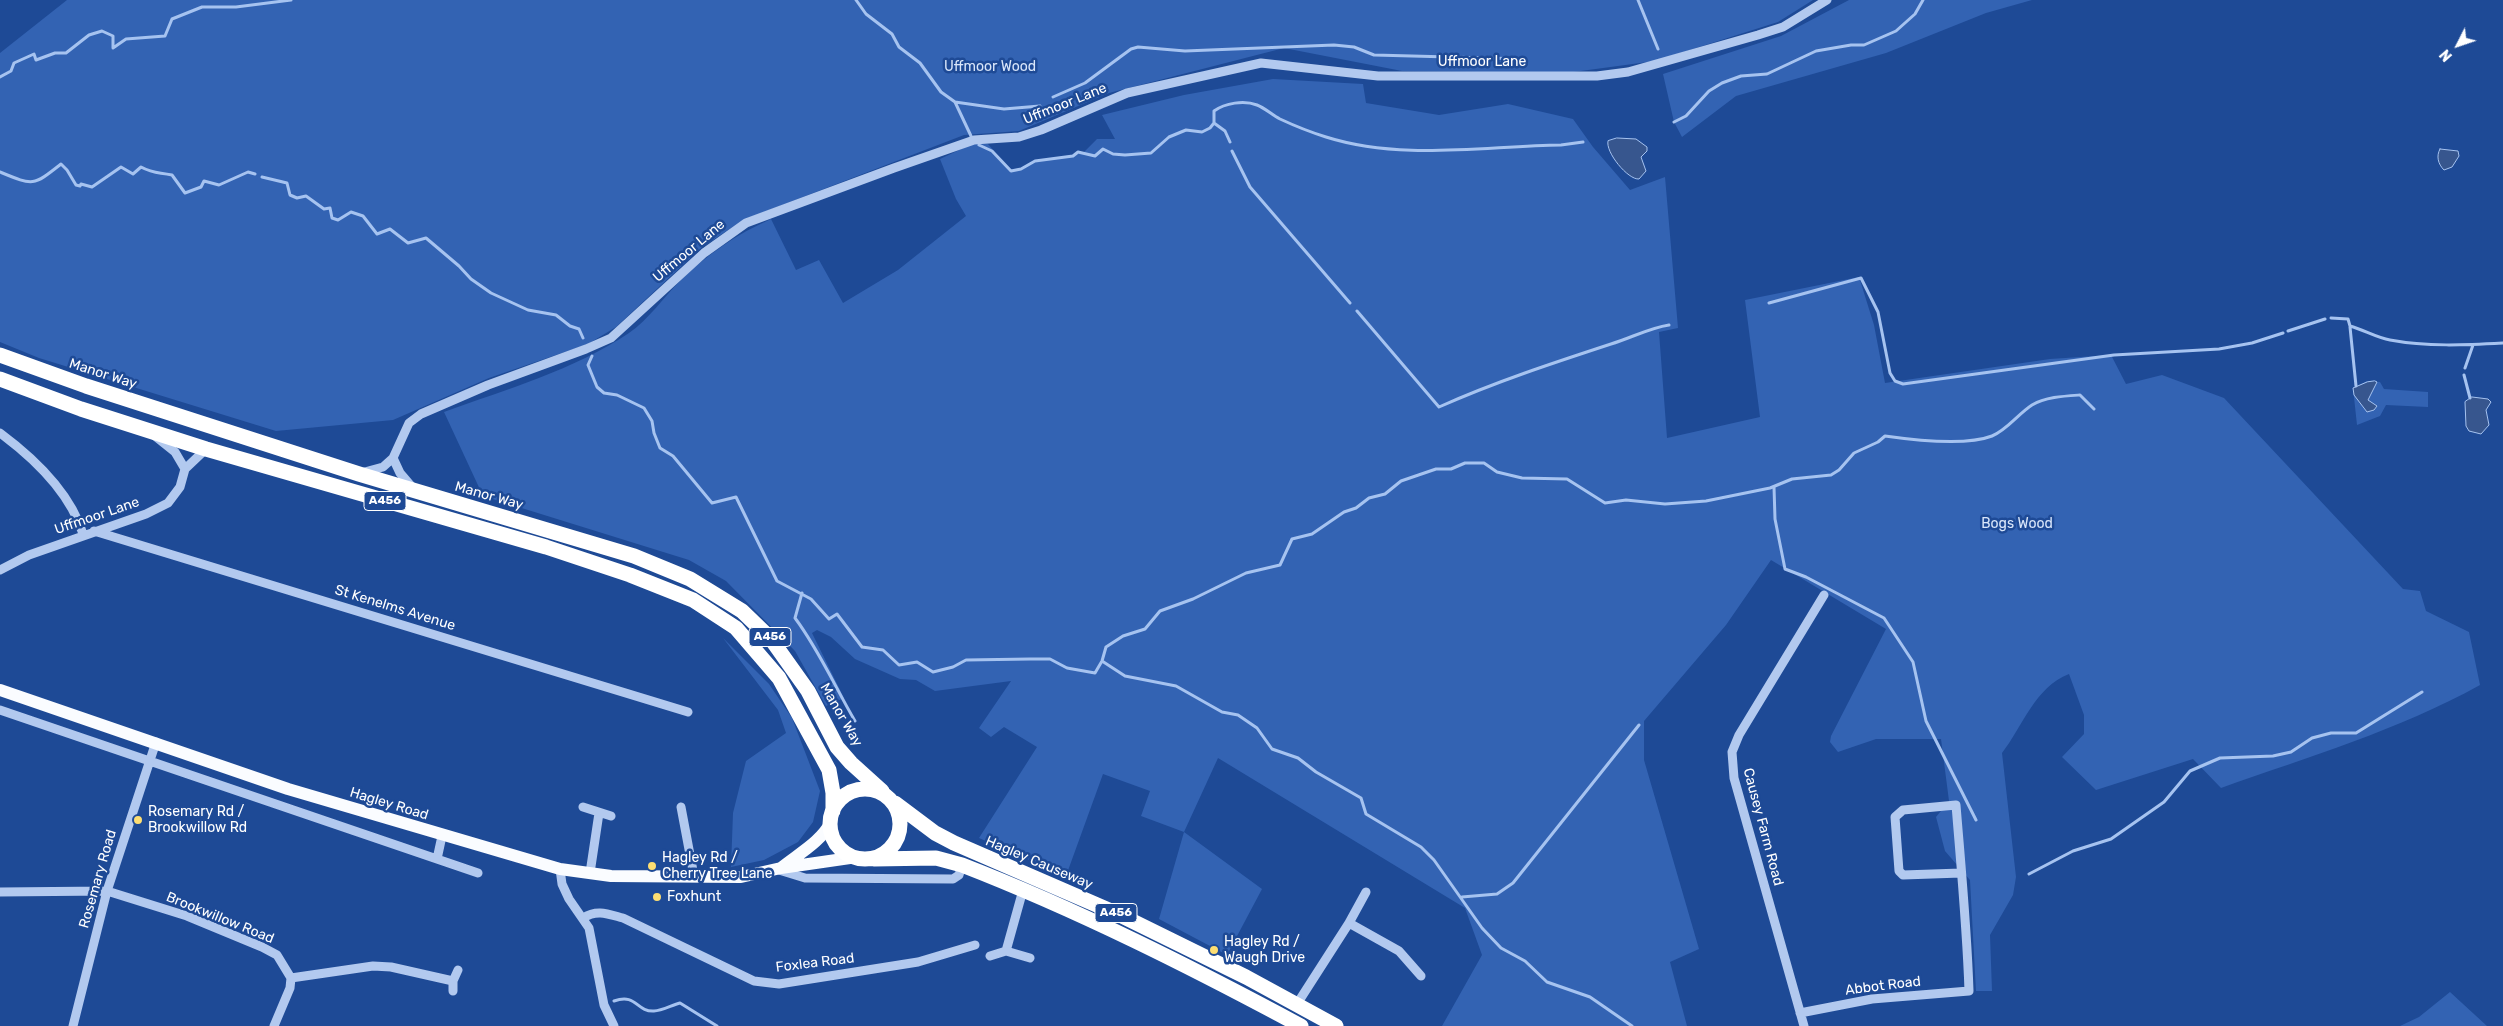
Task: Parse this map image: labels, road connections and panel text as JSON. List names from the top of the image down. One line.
{"streets":{"highway":["Manor Way","A456","Hagley Causeway"],"main road":["Hagley Road"],"street":["Uffmoor Lane","St Kenelms Avenue","Causey Farm Road","Rosemary Road","Brookwillow Road","Foxlea Road","Abbot Road"]},"crossings":[["Uffmoor Lane","A456"],["Uffmoor Lane","St Kenelms Avenue"],["Manor Way","A456"],["Manor Way","Hagley Road"],["Manor Way","Hagley Causeway"],["A456","Hagley Road"],["A456","Hagley Causeway"],["Hagley Road","Hagley Causeway"],["Hagley Road","Rosemary Road"],["Causey Farm Road","Abbot Road"],["Rosemary Road","Brookwillow Road"]],"parks":["Uffmoor Wood","Bogs Wood"],"places":["Rosemary Rd / Brookwillow Rd","Hagley Rd / Cherry Tree Lane","Foxhunt","Hagley Rd / Waugh Drive"],"north":"bottom left"}
